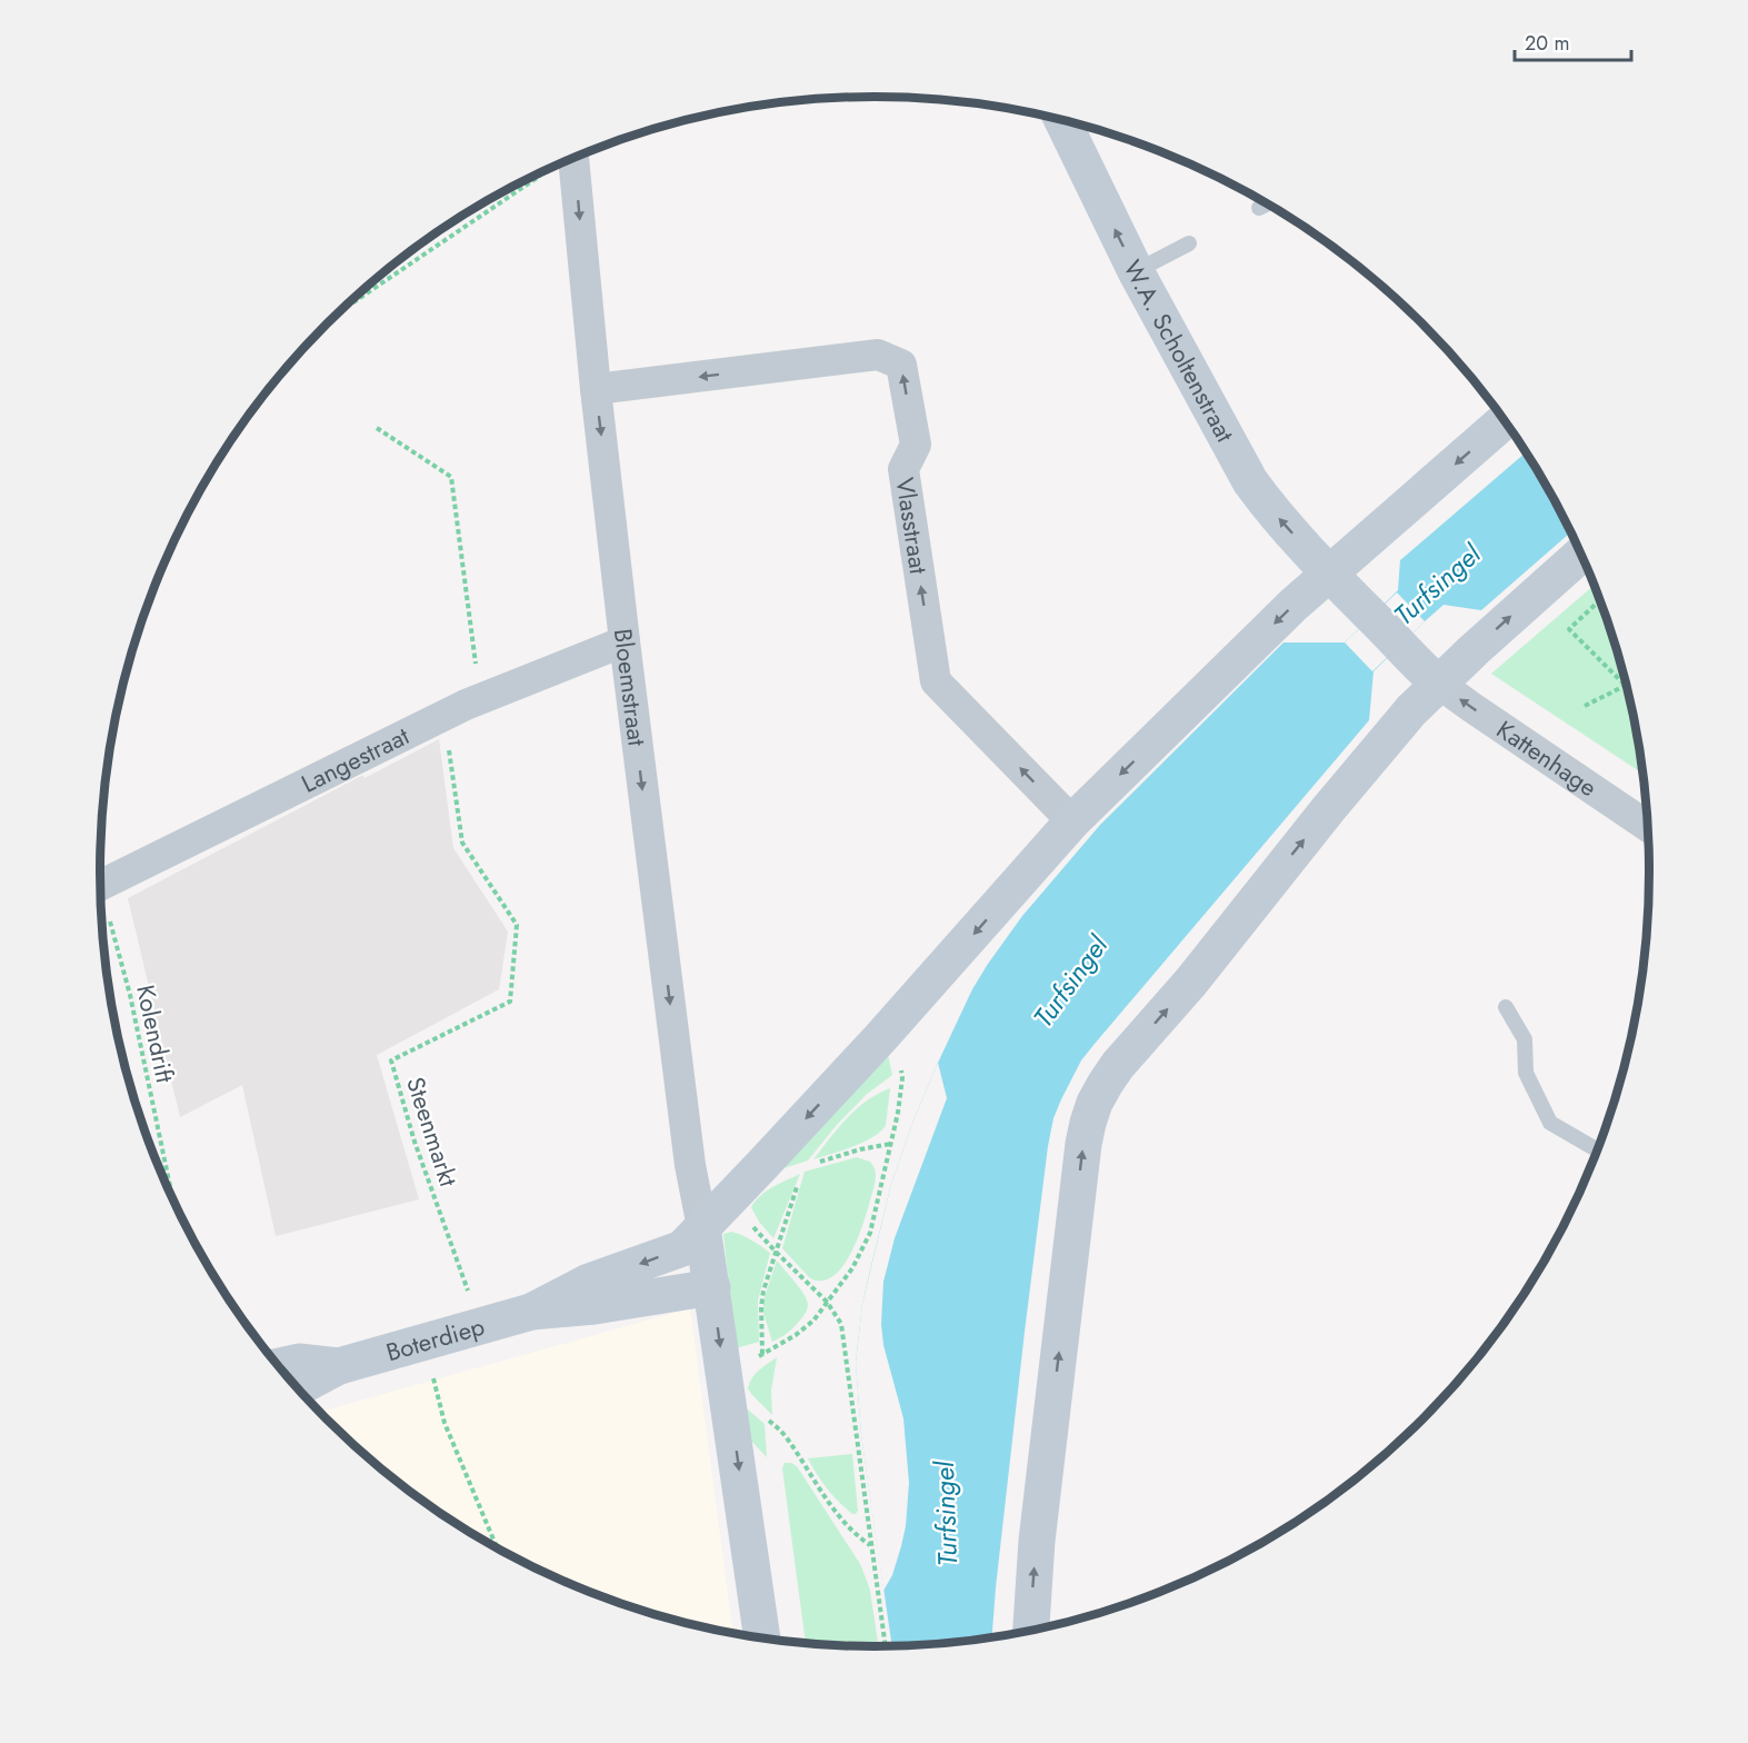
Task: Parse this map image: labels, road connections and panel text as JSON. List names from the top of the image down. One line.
{"streets":{"street":["W.A. Scholtenstraat","Vlasstraat","Bloemstraat","Langestraat","Kattenhage","Boterdiep"],"path":["Kolendrift","Steenmarkt"]},"crossings":[["W.A. Scholtenstraat","Kattenhage"],["Vlasstraat","Bloemstraat"],["Bloemstraat","Langestraat"],["Bloemstraat","Boterdiep"],["Langestraat","Steenmarkt"],["Steenmarkt","Boterdiep"]],"one_way":["W.A. Scholtenstraat","Bloemstraat","Kattenhage"],"water":["Turfsingel"],"scale_bar":"20 m"}
